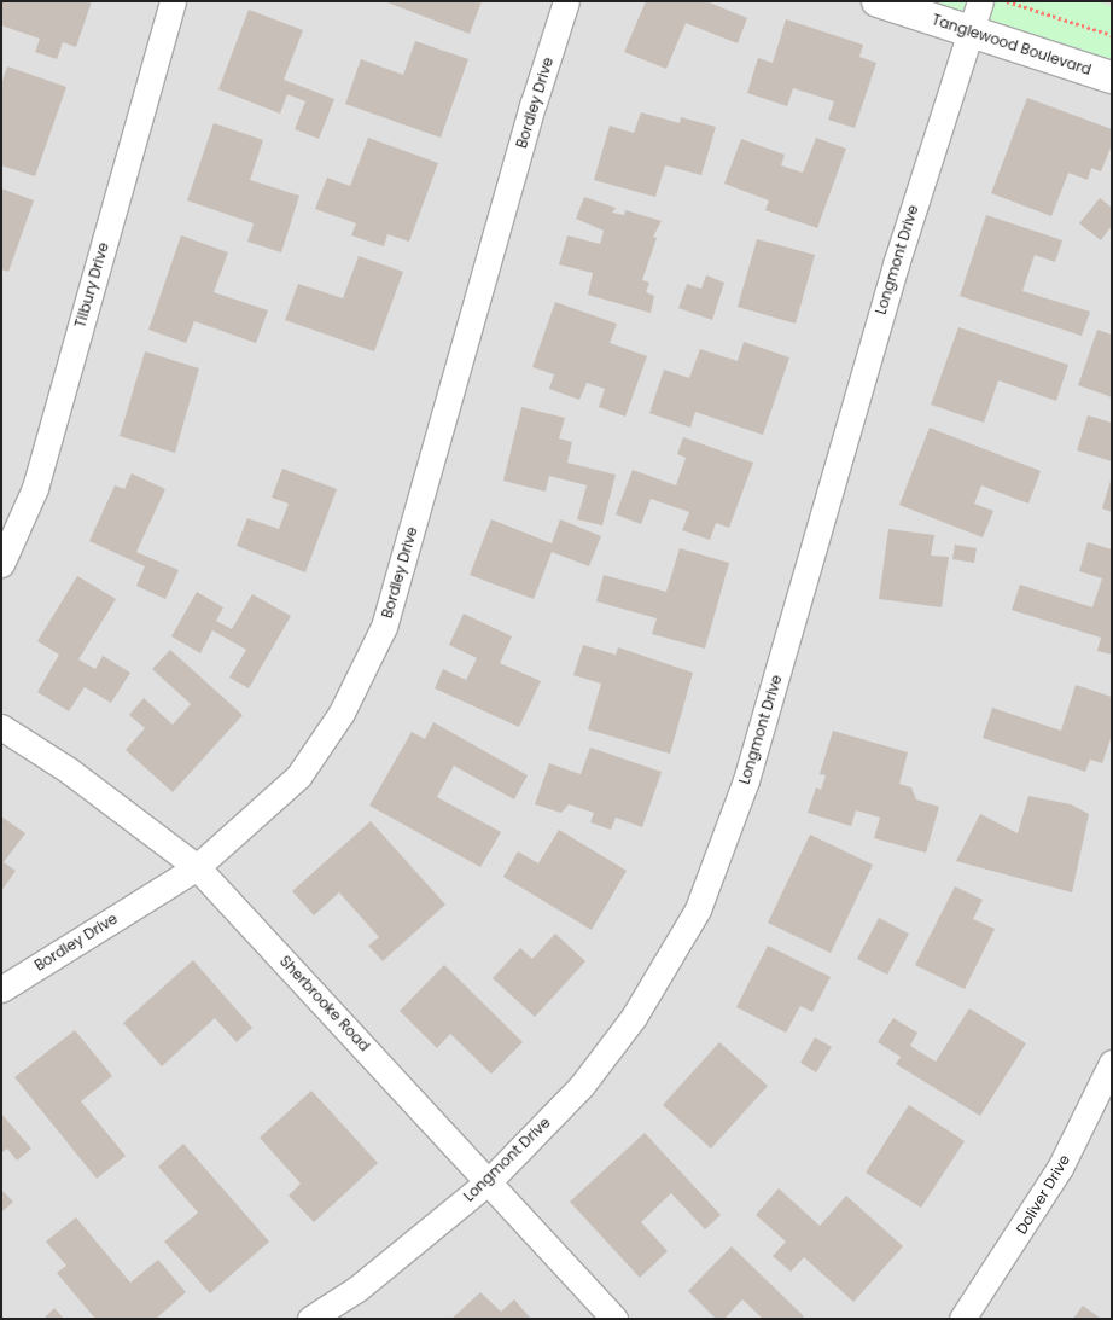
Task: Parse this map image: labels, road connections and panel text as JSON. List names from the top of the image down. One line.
{"streets":{"street":["Tanglewood Boulevard","Bordley Drive","Longmont Drive","Tilbury Drive","Sherbrooke Road","Doliver Drive"]},"crossings":[["Tanglewood Boulevard","Longmont Drive"],["Bordley Drive","Sherbrooke Road"],["Longmont Drive","Sherbrooke Road"]]}
